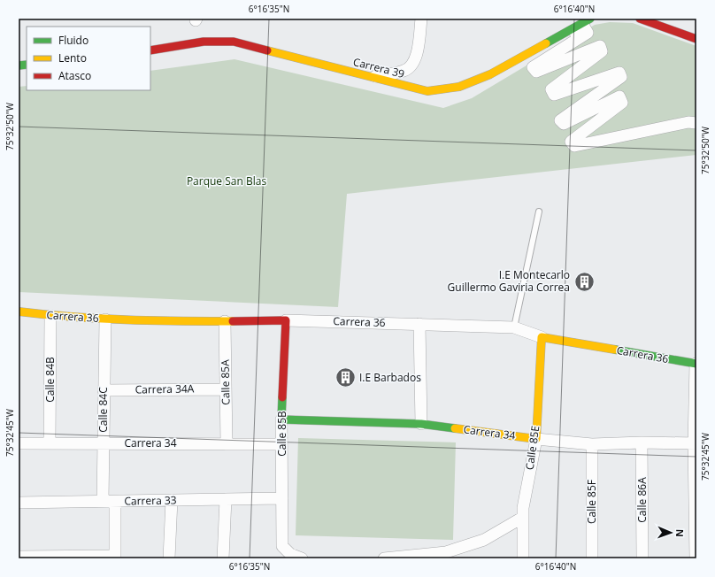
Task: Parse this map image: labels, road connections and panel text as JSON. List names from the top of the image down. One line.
{"streets":{"street":["Carrera 39","Carrera 36","Calle 84B","Calle 85A","Carrera 34A","Calle 84C","Carrera 34","Calle 85B","Calle 85E","Calle 86A","Carrera 33","Calle 85F"]},"crossings":[["Carrera 36","Calle 84B"],["Carrera 36","Calle 85A"],["Carrera 36","Calle 84C"],["Carrera 36","Calle 85B"],["Carrera 36","Calle 85E"],["Calle 84B","Carrera 34"],["Calle 85A","Carrera 34A"],["Calle 85A","Carrera 34"],["Carrera 34A","Calle 84C"],["Calle 84C","Carrera 34"],["Calle 84C","Carrera 33"],["Carrera 34","Calle 85B"],["Carrera 34","Calle 85E"],["Carrera 34","Calle 86A"],["Carrera 34","Calle 85F"],["Calle 85B","Carrera 33"]],"parks":["Parque San Blas"],"places":{"building":["I.E Montecarlo Guillermo Gaviria Correa","I.E Barbados"]},"legend":["Fluido","Lento","Atasco"],"north":"right","coordinates":["6°16'35\"N","6°16'40\"N","75°32'50\"W","75°32'45\"W"]}
